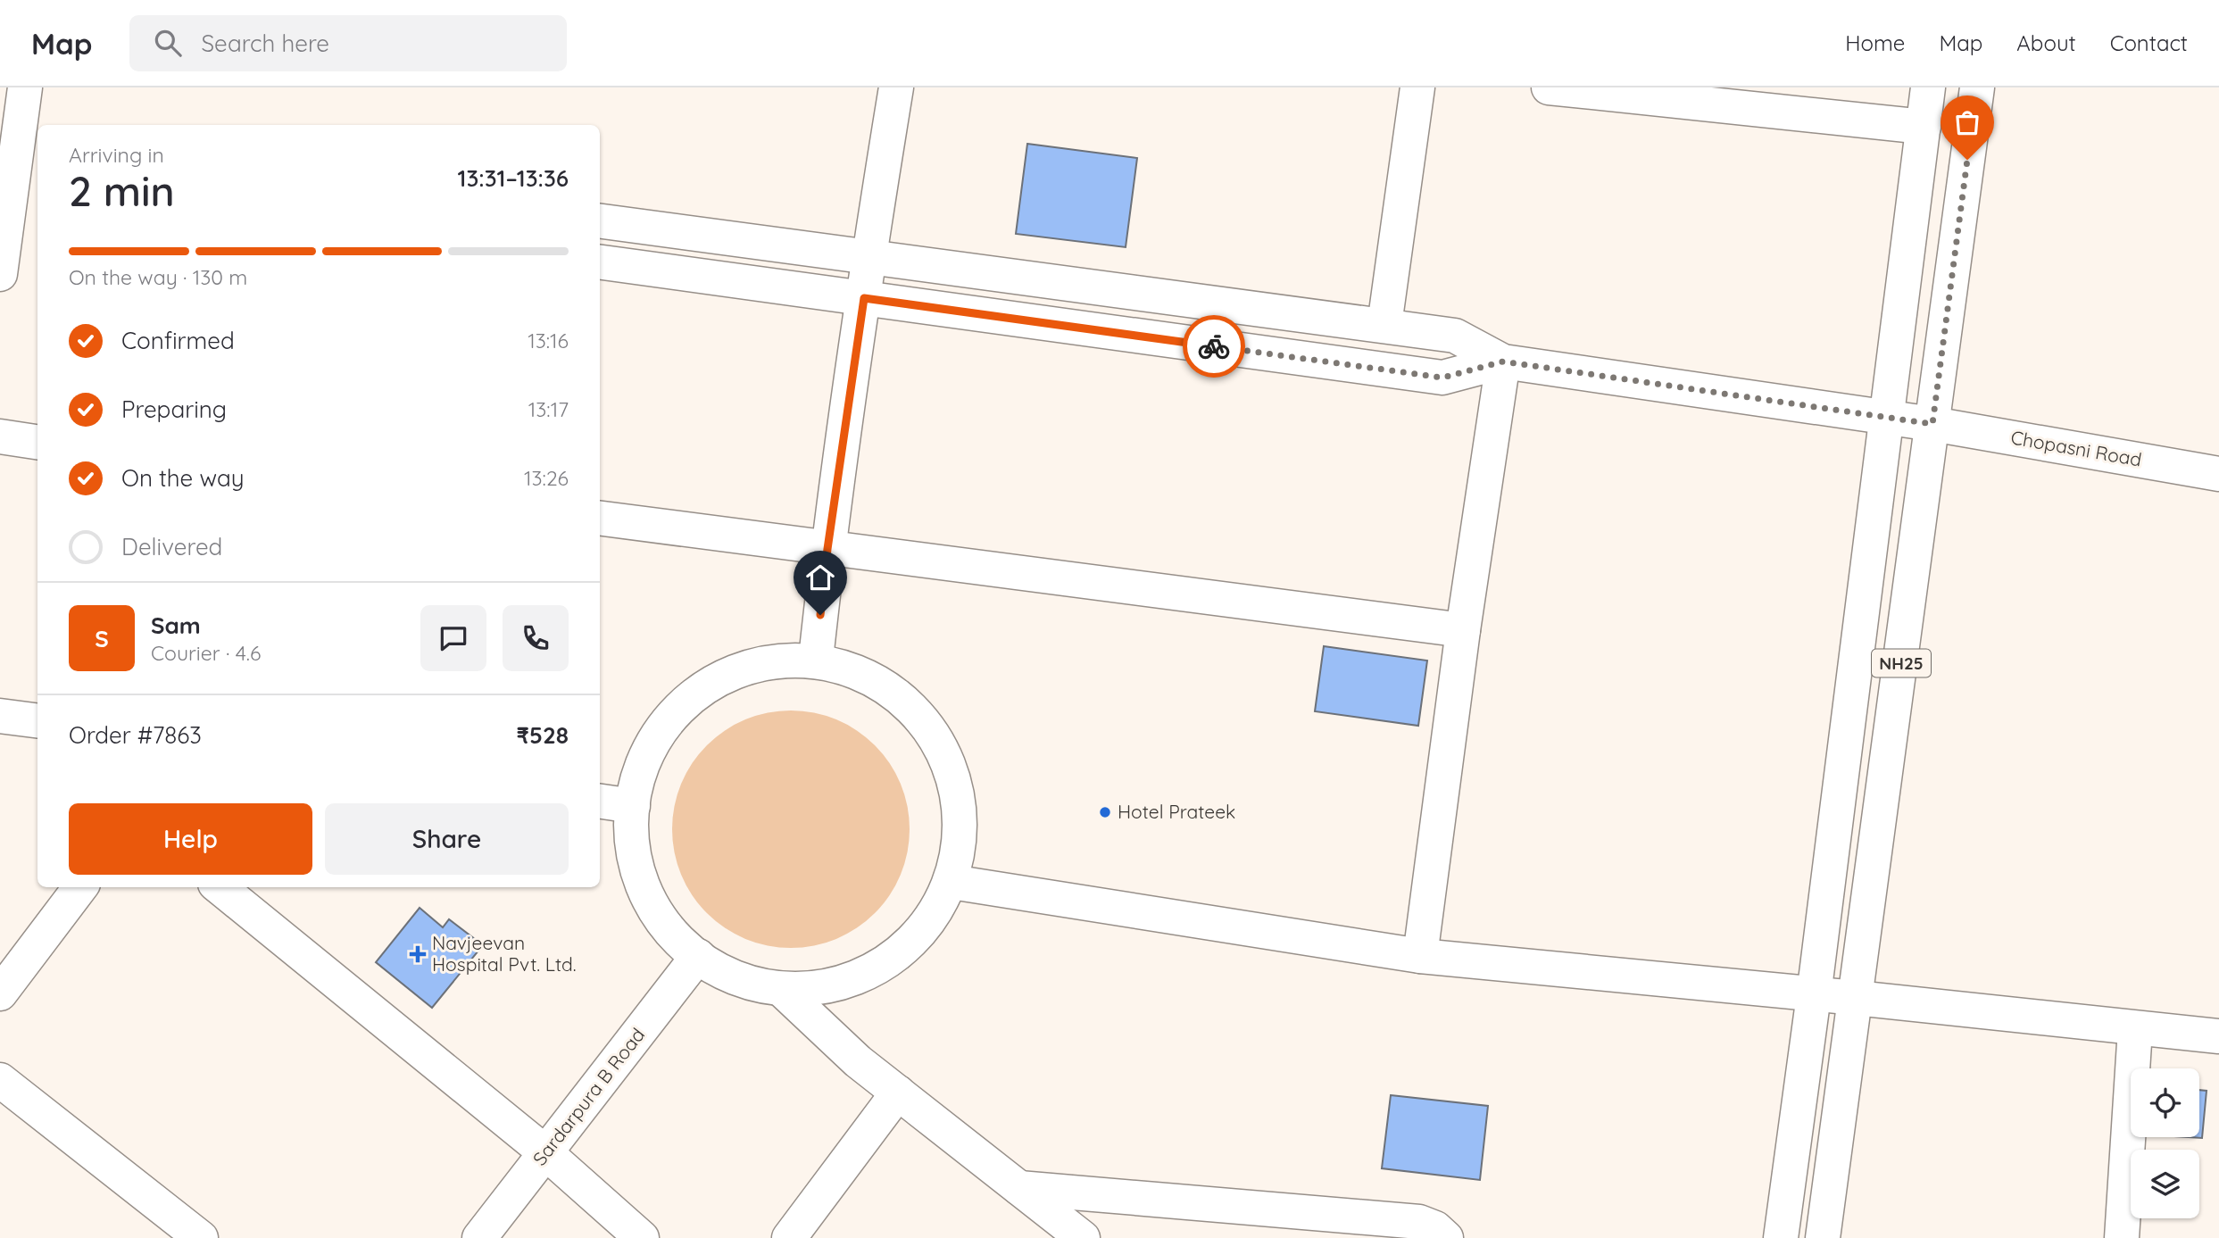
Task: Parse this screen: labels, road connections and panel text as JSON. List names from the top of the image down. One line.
{"streets":{"street":["Chopasni Road","NH25","Sardarpura B Road"]},"crossings":[["Chopasni Road","NH25"]],"places":{"other":["Hotel Prateek"],"health":["Navjeevan Hospital Pvt. Ltd."]},"page":{"header":"Map","search":"Search here","nav":["Home","Map","About","Contact"],"heading":["2 min","Arriving in","13:31–13:36"],"panel":["Sam","Courier · 4.6","Order #7863","₹528"],"bar":"On the way · 130 m","list":[["Confirmed","13:16"],["Preparing","13:17"],["On the way","13:26"],"Delivered"],"round":"S","buttons":["Help","Share"]}}
